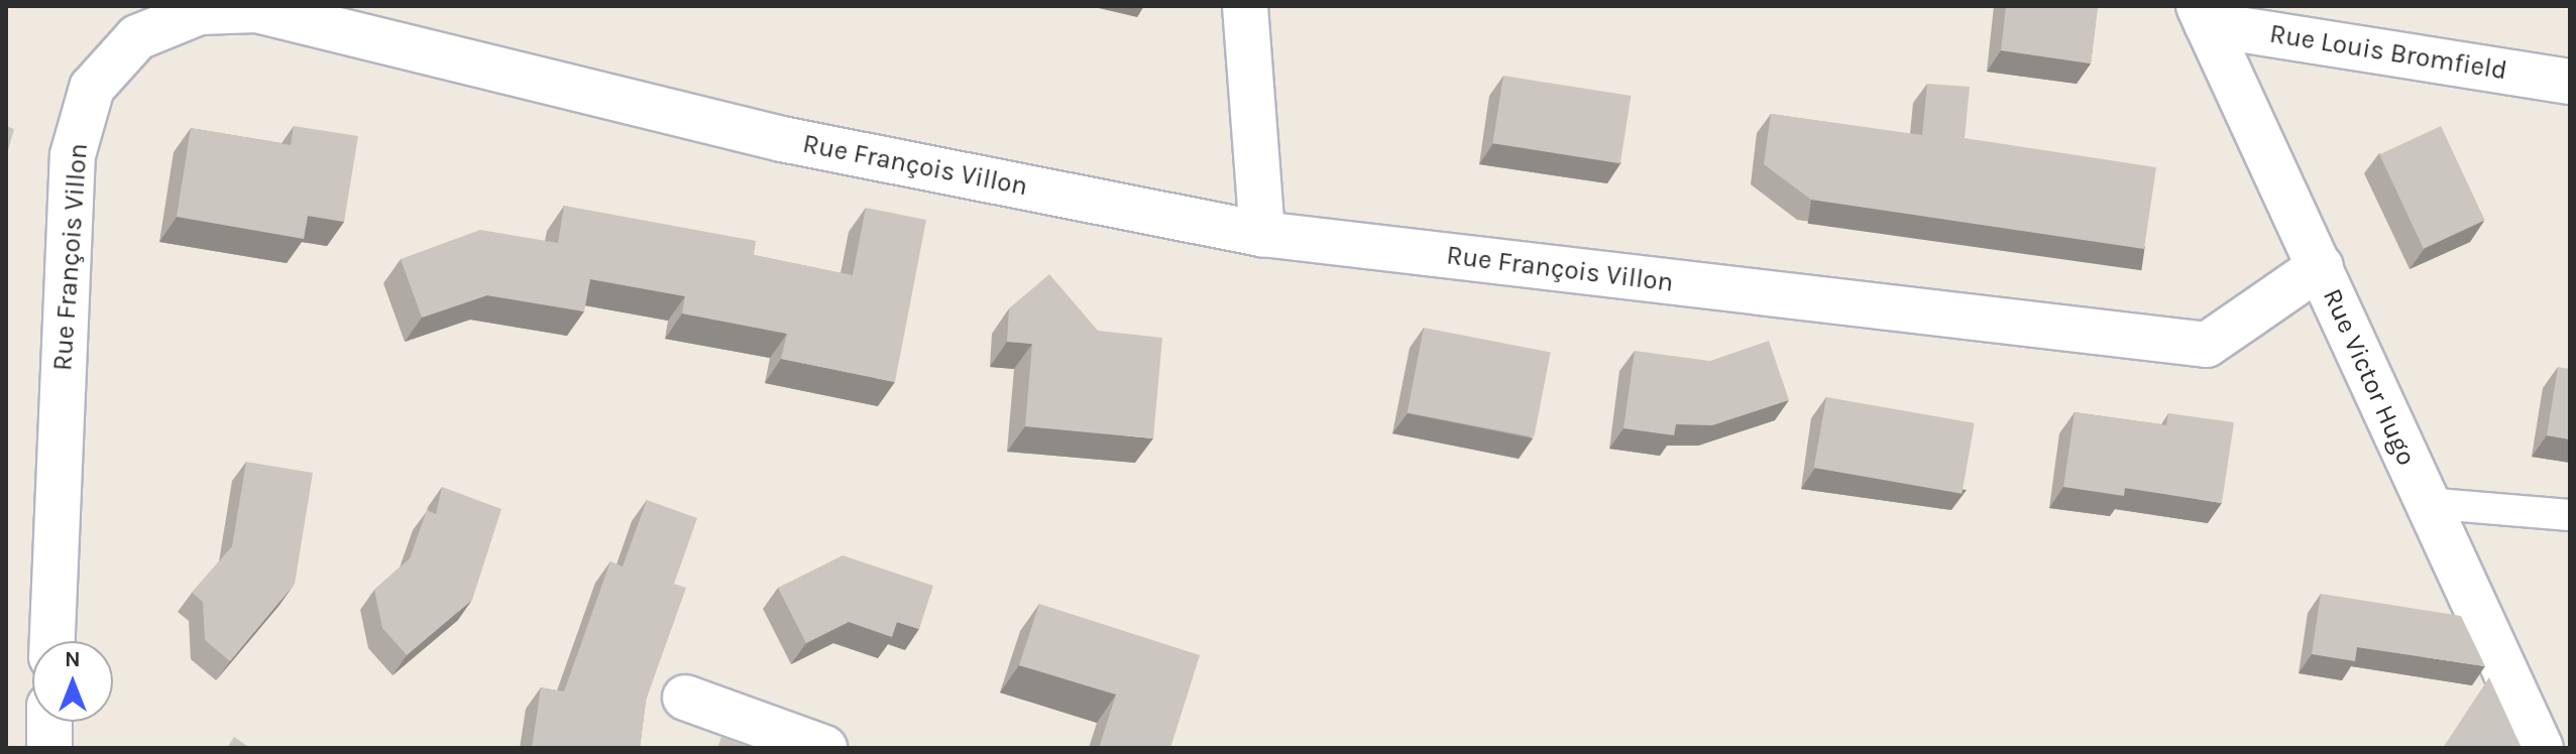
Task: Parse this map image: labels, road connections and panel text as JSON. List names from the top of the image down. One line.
{"streets":{"street":["Rue Louis Bromfield","Rue François Villon","Rue Victor Hugo"]},"crossings":[["Rue Louis Bromfield","Rue Victor Hugo"],["Rue François Villon","Rue Victor Hugo"]],"north":"top"}
